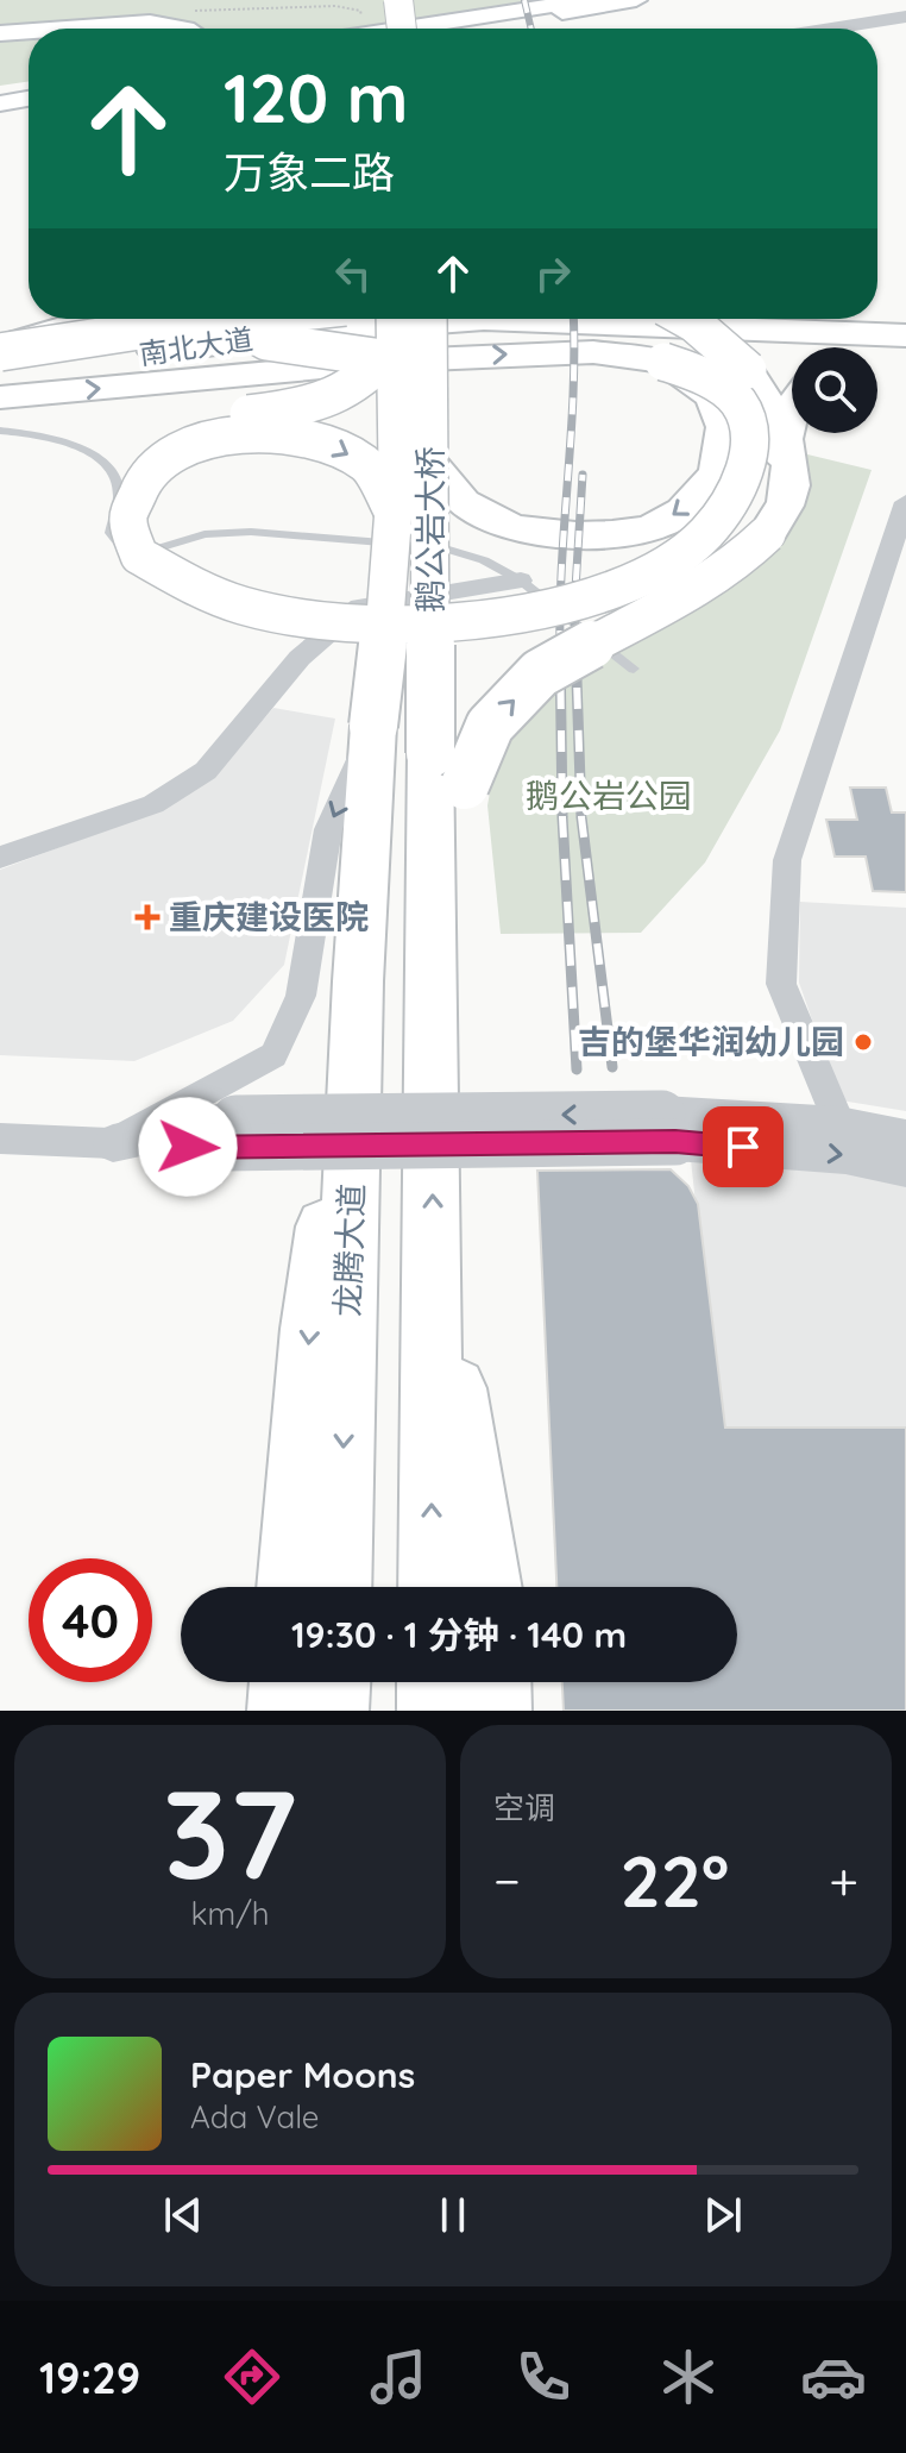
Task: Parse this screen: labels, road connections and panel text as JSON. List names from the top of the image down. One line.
{"streets":{"highway":["南北大道","鹅公岩大桥","龙腾大道"]},"crossings":[["鹅公岩大桥","龙腾大道"]],"parks":["鹅公岩公园"],"places":{"health":["重庆建设医院"],"other":["吉的堡华润幼儿园"]},"page":{"turn":["120 m","万象二路"],"limit":"40","trip":"19:30 · 1 分钟 · 140 m","tile":[["37","km/h"],"空调"],"heat":["−","22°","+"],"song":["Paper Moons","Ada Vale"],"tabs":"19:29"}}
